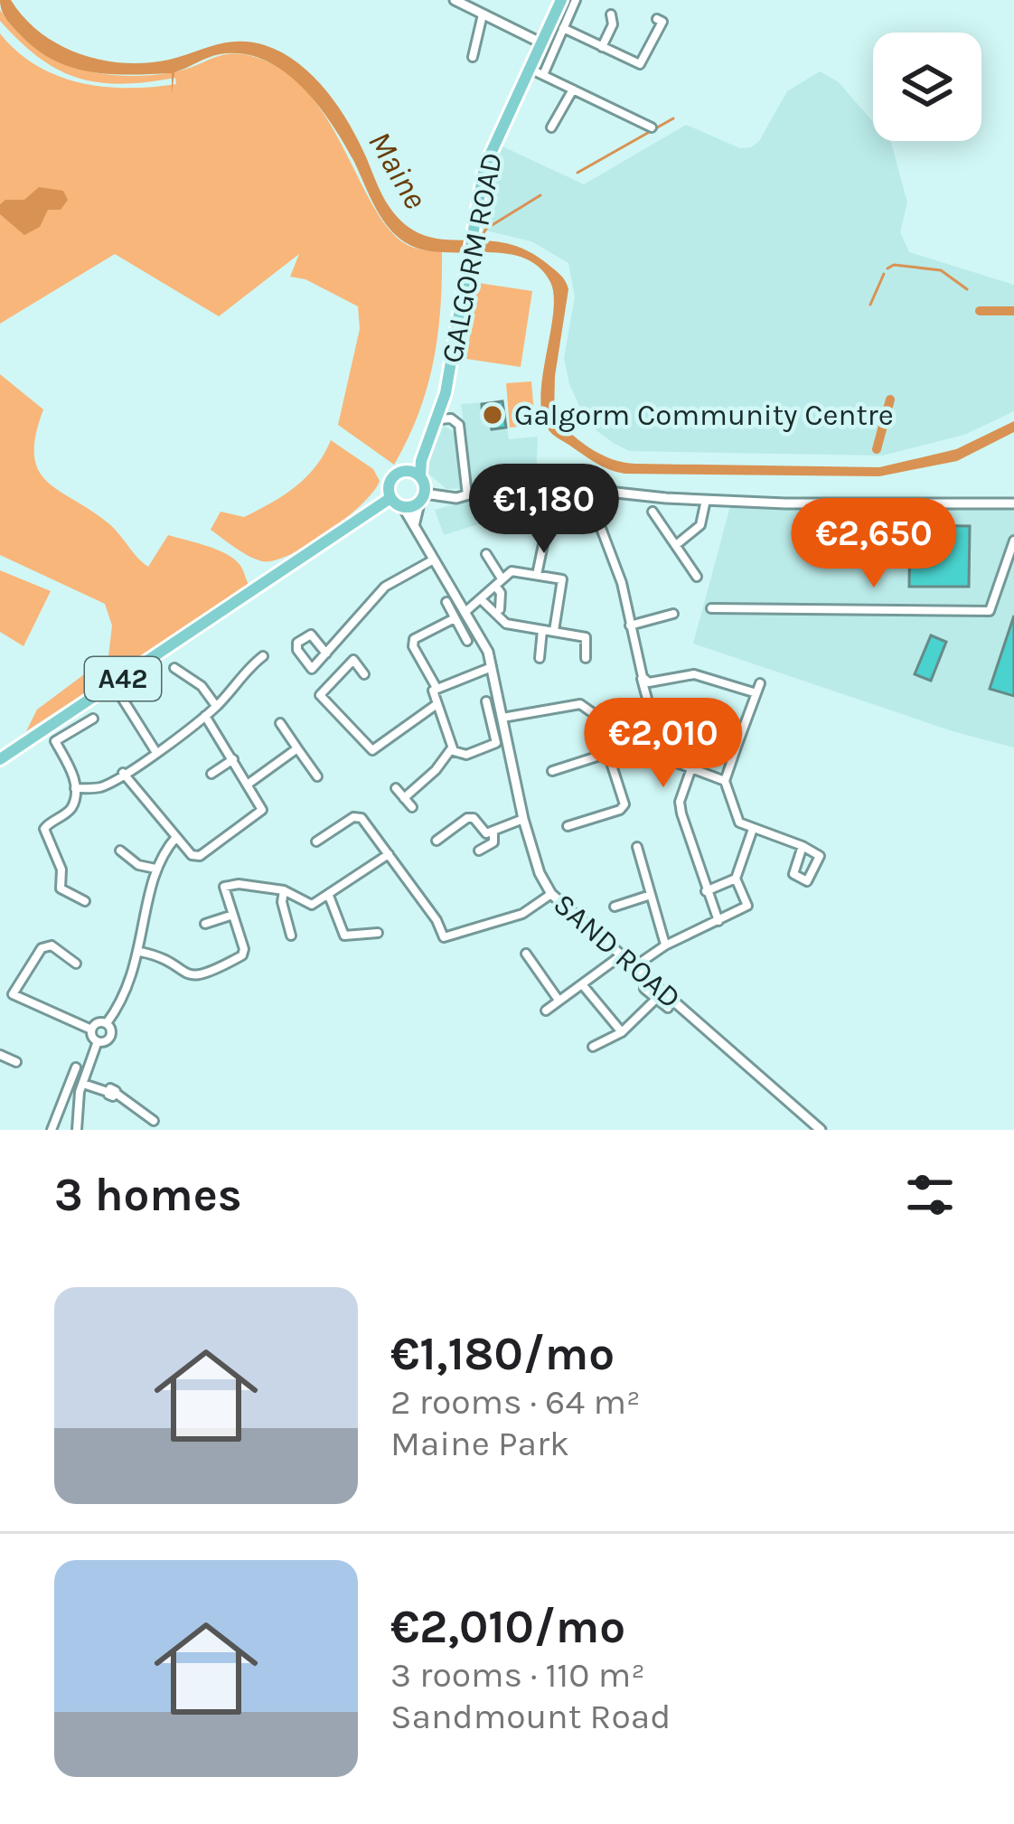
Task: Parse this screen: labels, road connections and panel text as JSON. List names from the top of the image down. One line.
{"streets":{"main road":["GALGORM ROAD","A42"],"street":["SAND ROAD"]},"crossings":[["GALGORM ROAD","A42"],["GALGORM ROAD","SAND ROAD"],["A42","SAND ROAD"]],"water":["Maine"],"places":["Galgorm Community Centre"],"page":{"price":["€1,180","€2,650","€2,010"],"heading":"3 homes","list":[{"name":"€1,180/mo","note":"2 rooms · 64 m² · Maine Park"},{"name":"€2,010/mo","note":"3 rooms · 110 m² · Sandmount Road"}]}}
